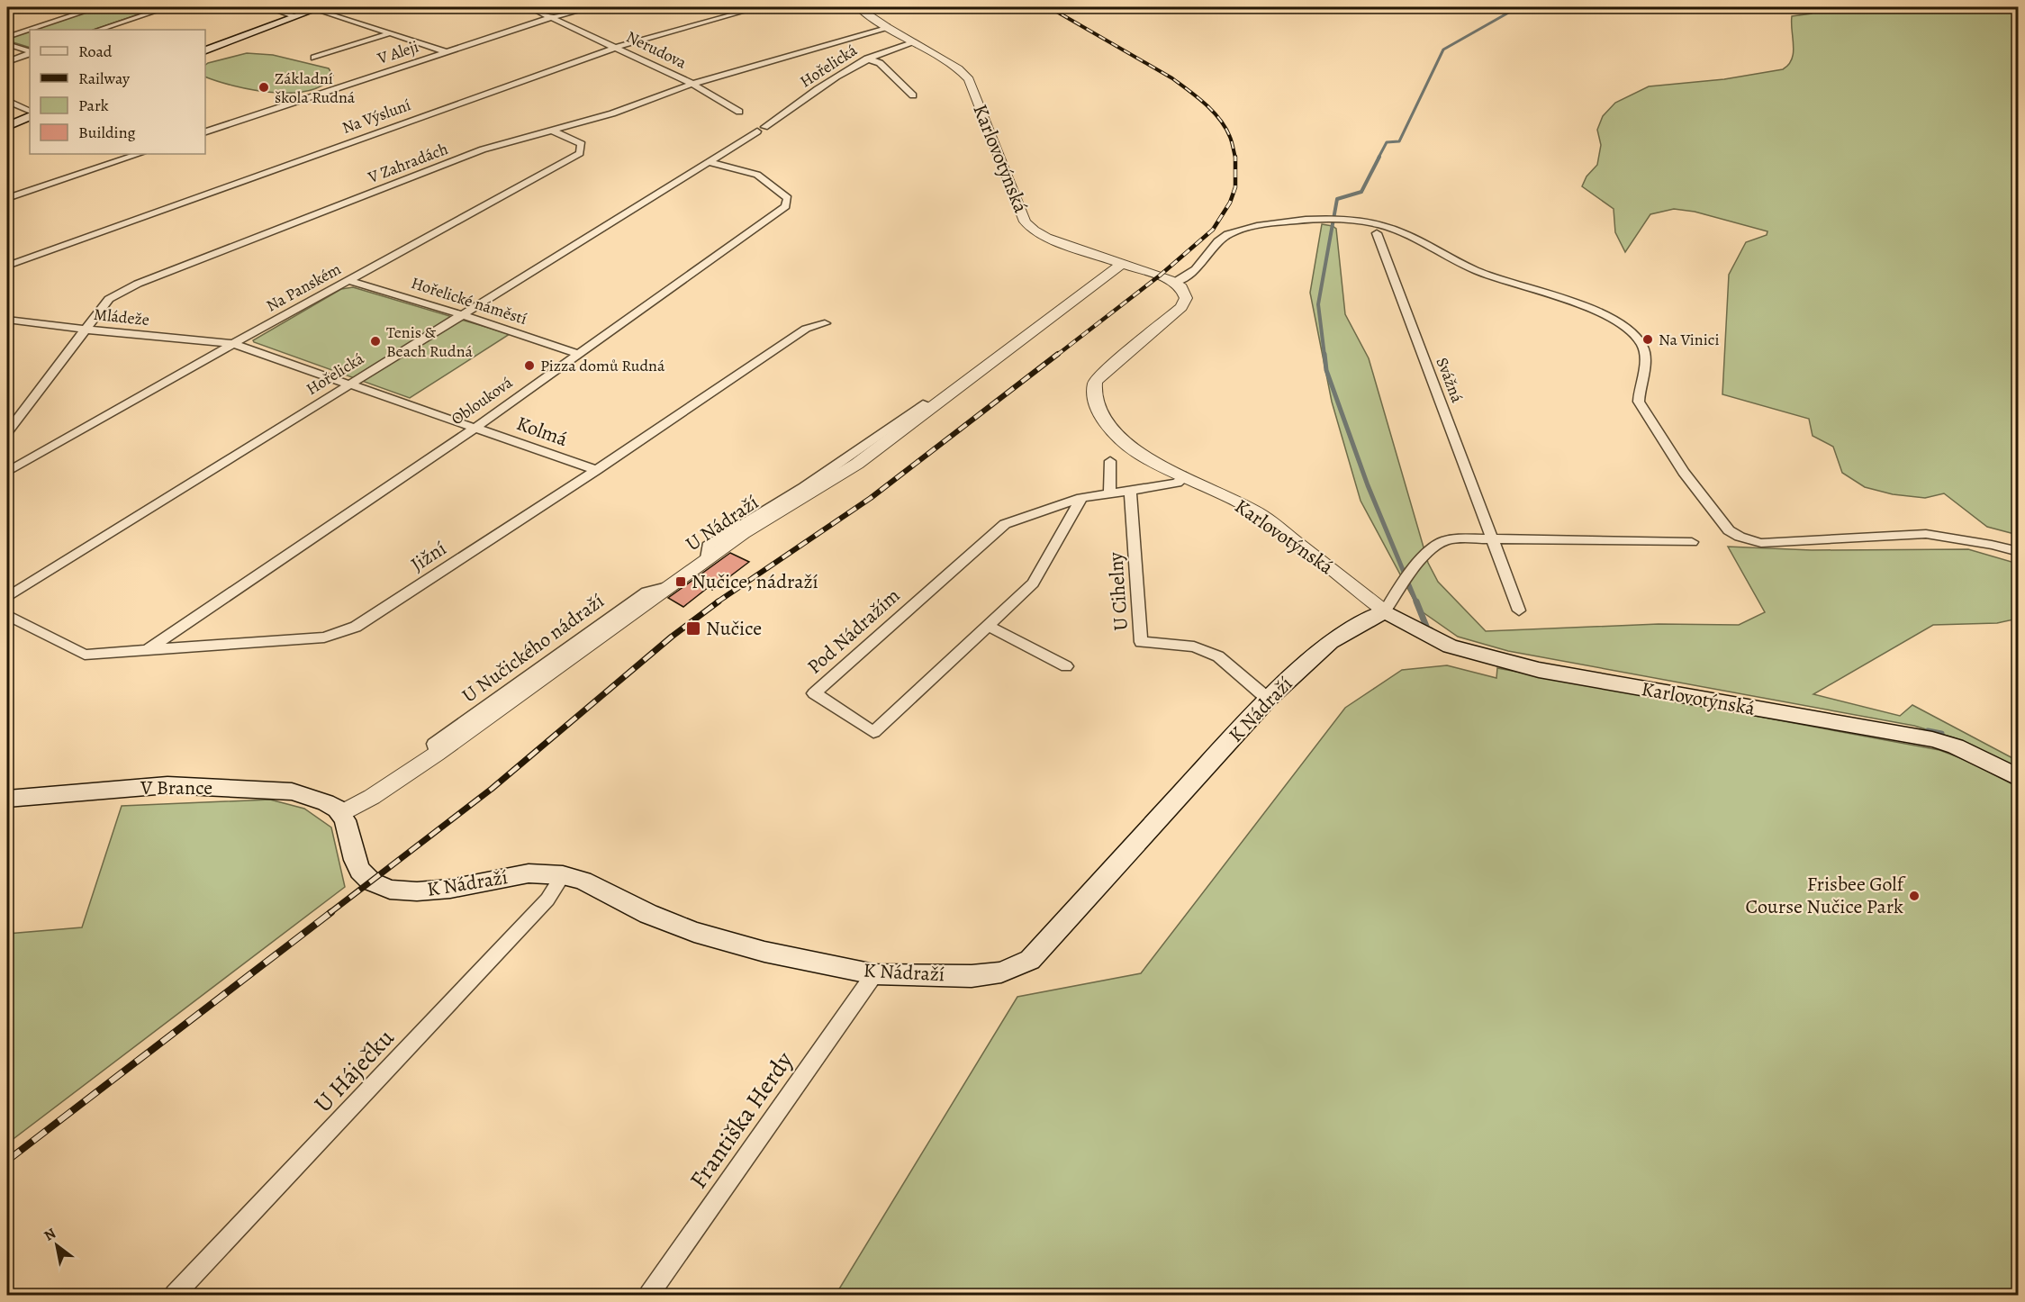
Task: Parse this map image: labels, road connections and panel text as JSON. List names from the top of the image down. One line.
{"streets":{"main road":["Karlovotýnská","K Nádraží","V Brance"],"street":["Nerudova","V Aleji","Hořelická","Na Výsluní","V Zahradách","Na Panském","Hořelické náměstí","Mládeže","Svážná","Oblouková","Kolmá","U Nádraží","Jižní","U Cihelny","Pod Nádražím","U Háječku","Františka Herdy"]},"crossings":[["Nerudova","V Aleji"],["Nerudova","Na Výsluní"],["Nerudova","V Zahradách"],["Hořelická","Karlovotýnská"],["Hořelická","Hořelické náměstí"],["Hořelická","Oblouková"],["Karlovotýnská","V Zahradách"],["Karlovotýnská","U Nádraží"],["Karlovotýnská","Pod Nádražím"],["Karlovotýnská","K Nádraží"],["V Zahradách","Na Panském"],["V Zahradách","Mládeže"],["Na Panském","Hořelické náměstí"],["Na Panském","Mládeže"],["Hořelické náměstí","Oblouková"],["Oblouková","Kolmá"],["Oblouková","Jižní"],["Kolmá","Jižní"],["U Nádraží","K Nádraží"],["U Nádraží","V Brance"],["U Cihelny","Pod Nádražím"],["U Cihelny","K Nádraží"],["K Nádraží","V Brance"],["K Nádraží","U Háječku"],["K Nádraží","Františka Herdy"]],"places":{"other":["Základní škola Rudná","Na Vinici","Tenis & Beach Rudná","Pizza domů Rudná","Frisbee Golf Course Nučice Park"],"transit":["Nučice, nádraží","Nučice"]},"legend":["Road","Railway","Park","Building"],"north":"top left"}
